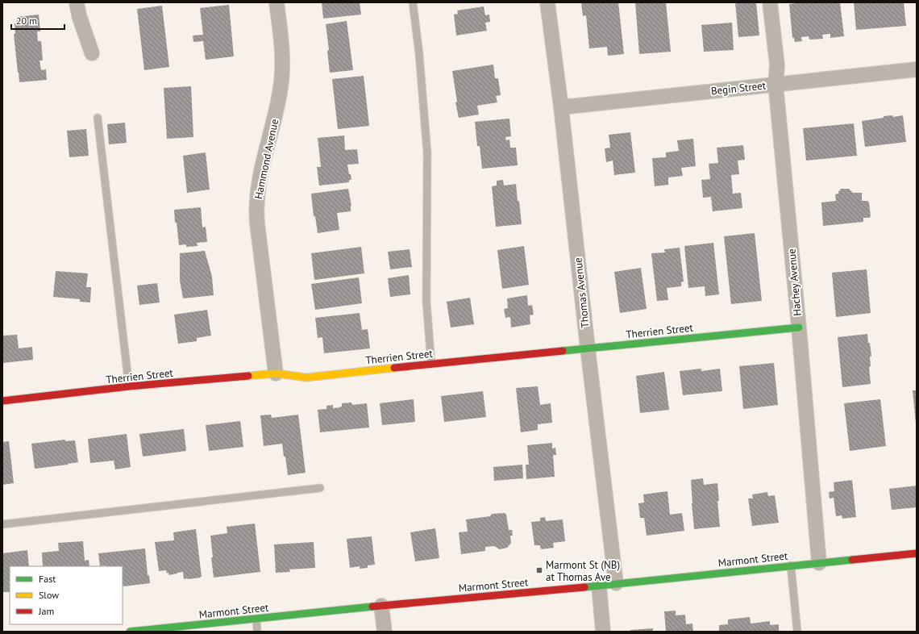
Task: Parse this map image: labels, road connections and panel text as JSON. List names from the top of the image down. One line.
{"streets":{"street":["Begin Street","Hammond Avenue","Hachey Avenue","Thomas Avenue","Therrien Street","Marmont Street"]},"crossings":[["Begin Street","Hachey Avenue"],["Begin Street","Thomas Avenue"],["Hammond Avenue","Therrien Street"],["Hachey Avenue","Therrien Street"],["Hachey Avenue","Marmont Street"],["Thomas Avenue","Therrien Street"],["Thomas Avenue","Marmont Street"]],"places":{"transit":["Marmont St (NB) at Thomas Ave"]},"legend":["Fast","Slow","Jam"],"scale_bar":"20 m"}
